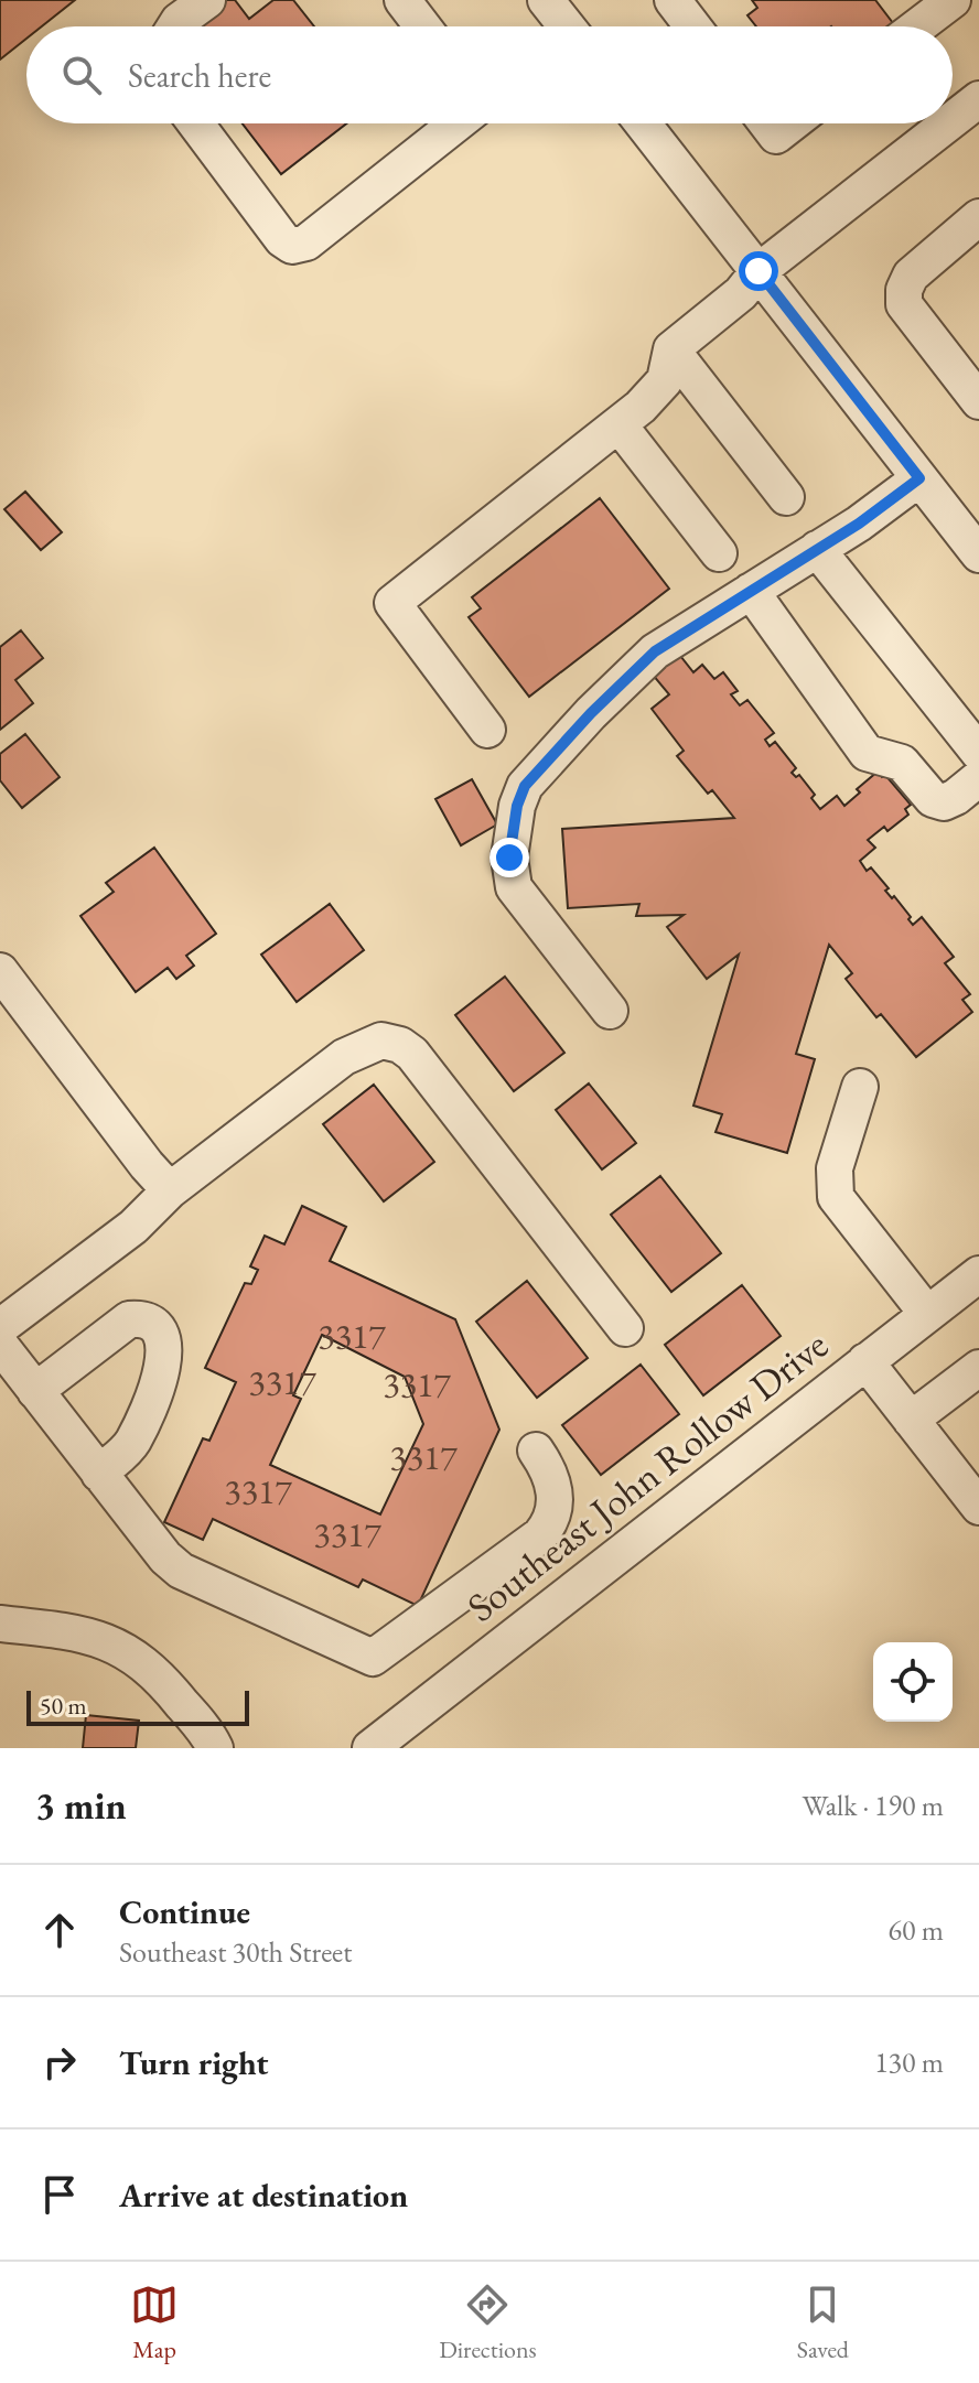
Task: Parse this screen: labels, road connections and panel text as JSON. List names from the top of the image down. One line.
{"streets":{"street":["Southeast John Rollow Drive"]},"house_numbers":["3317","3317","3317","3317","3317","3317"],"scale_bar":"50 m","page":{"search":"Search here","scale":"50 m","heading":["3 min","Walk · 190 m"],"list":[["Continue","Southeast 30th Street","60 m"],["Turn right","130 m"],"Arrive at destination"],"nav":["Map","Directions","Saved"]}}
